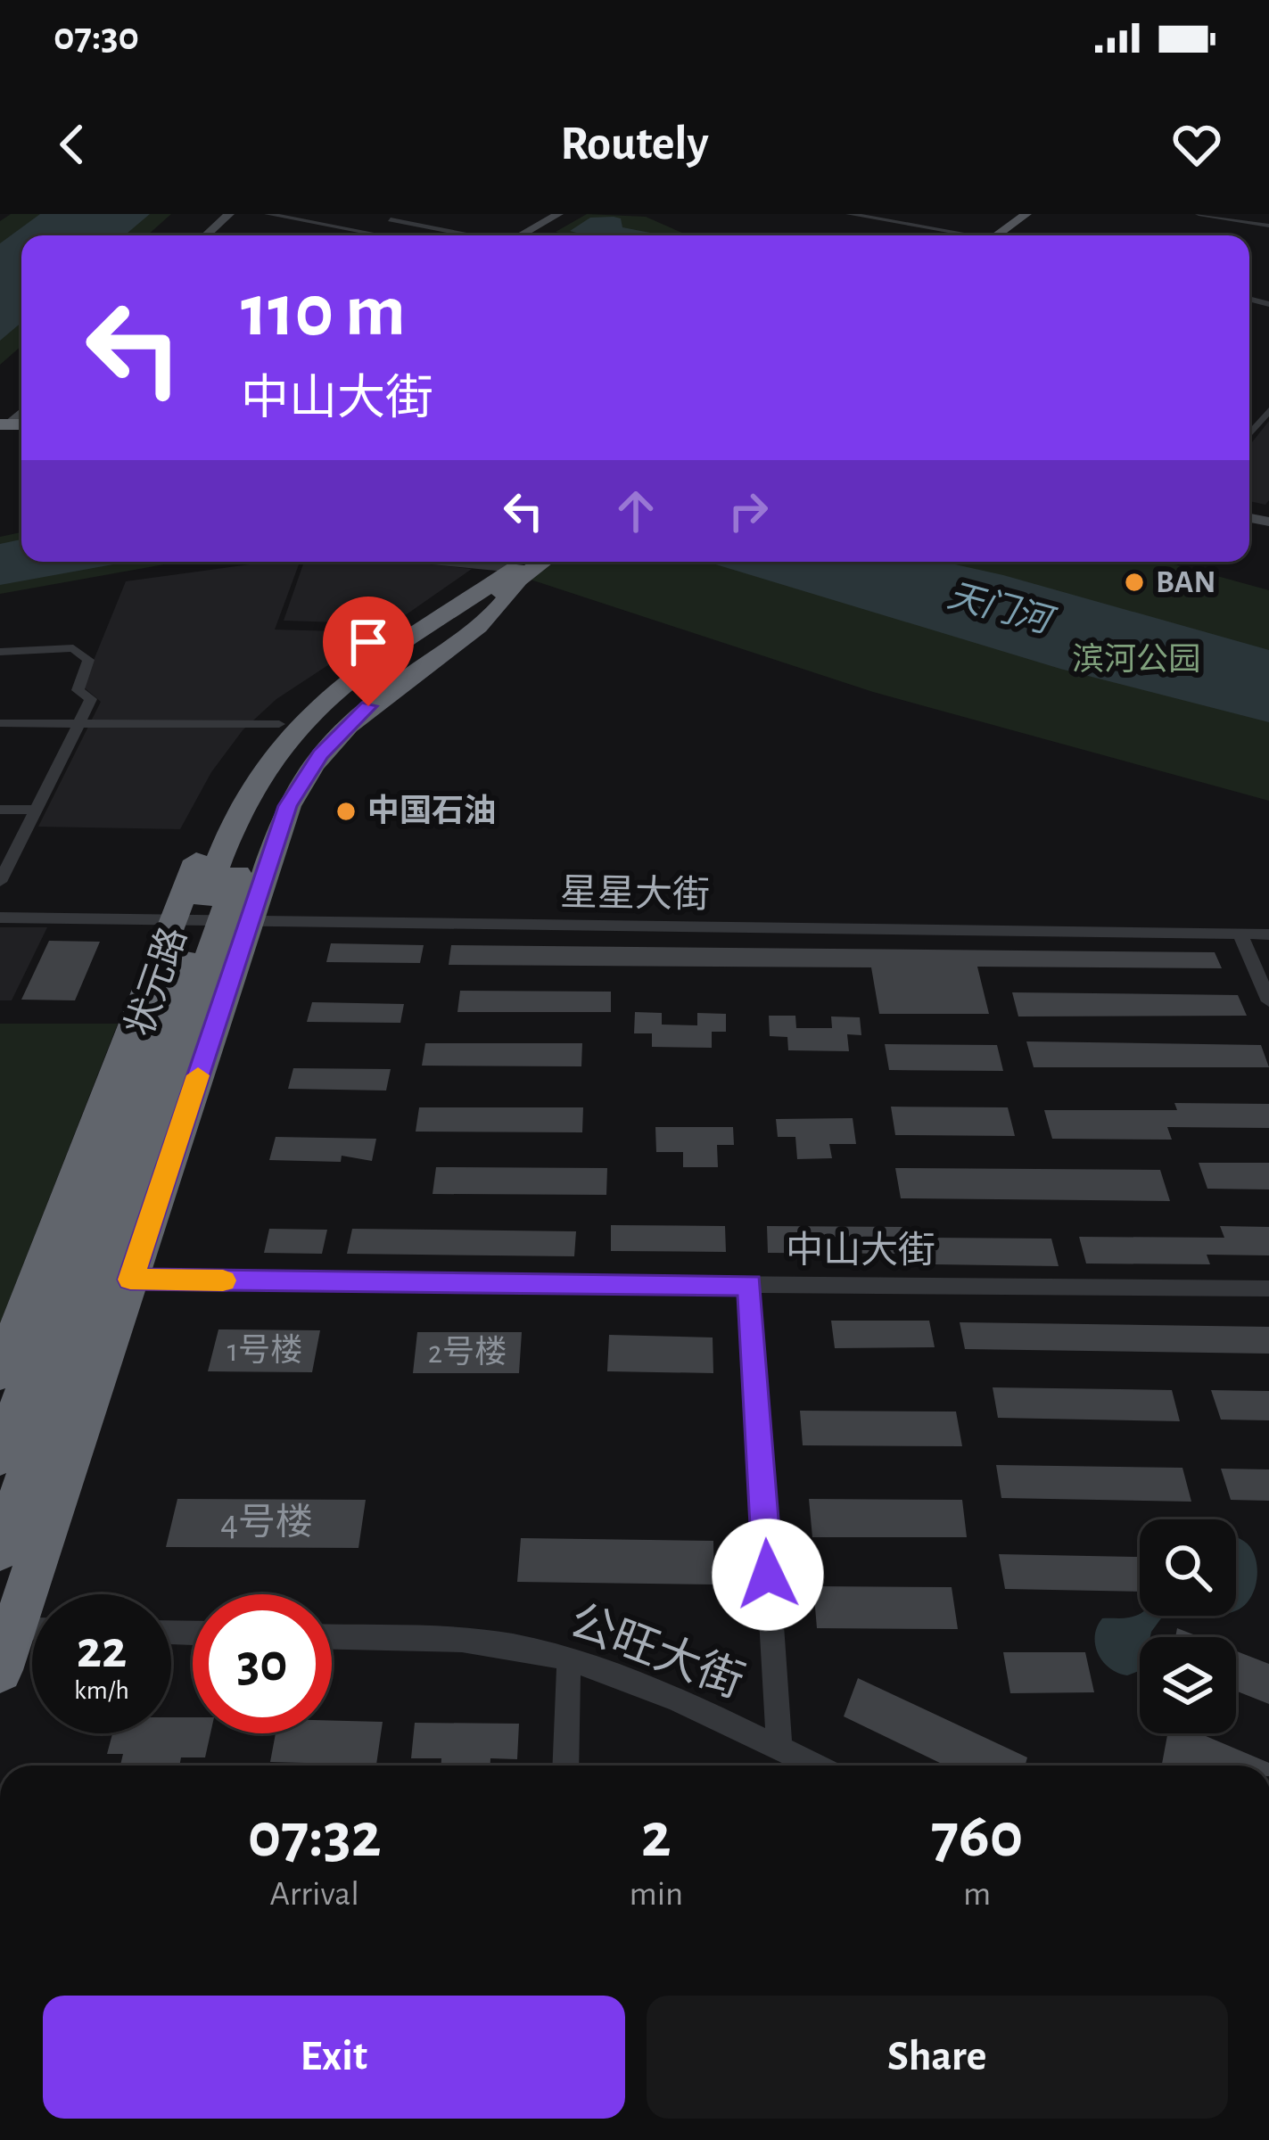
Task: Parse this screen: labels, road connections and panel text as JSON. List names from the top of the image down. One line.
{"streets":{"highway":["状元路"],"street":["星星大街","中山大街","公旺大街"]},"crossings":[["星星大街","状元路"],["状元路","中山大街"]],"water":["天门河"],"parks":["滨河公园"],"places":["BAN","中国石油"],"house_numbers":["1号楼","2号楼","4号楼"],"page":{"status":"07:30","header":"Routely","turn":["110 m","中山大街"],"speed":"22 km/h","limit":"30","eta":["07:32","Arrival","2","min","760","m"],"buttons":["Exit","Share"]}}
